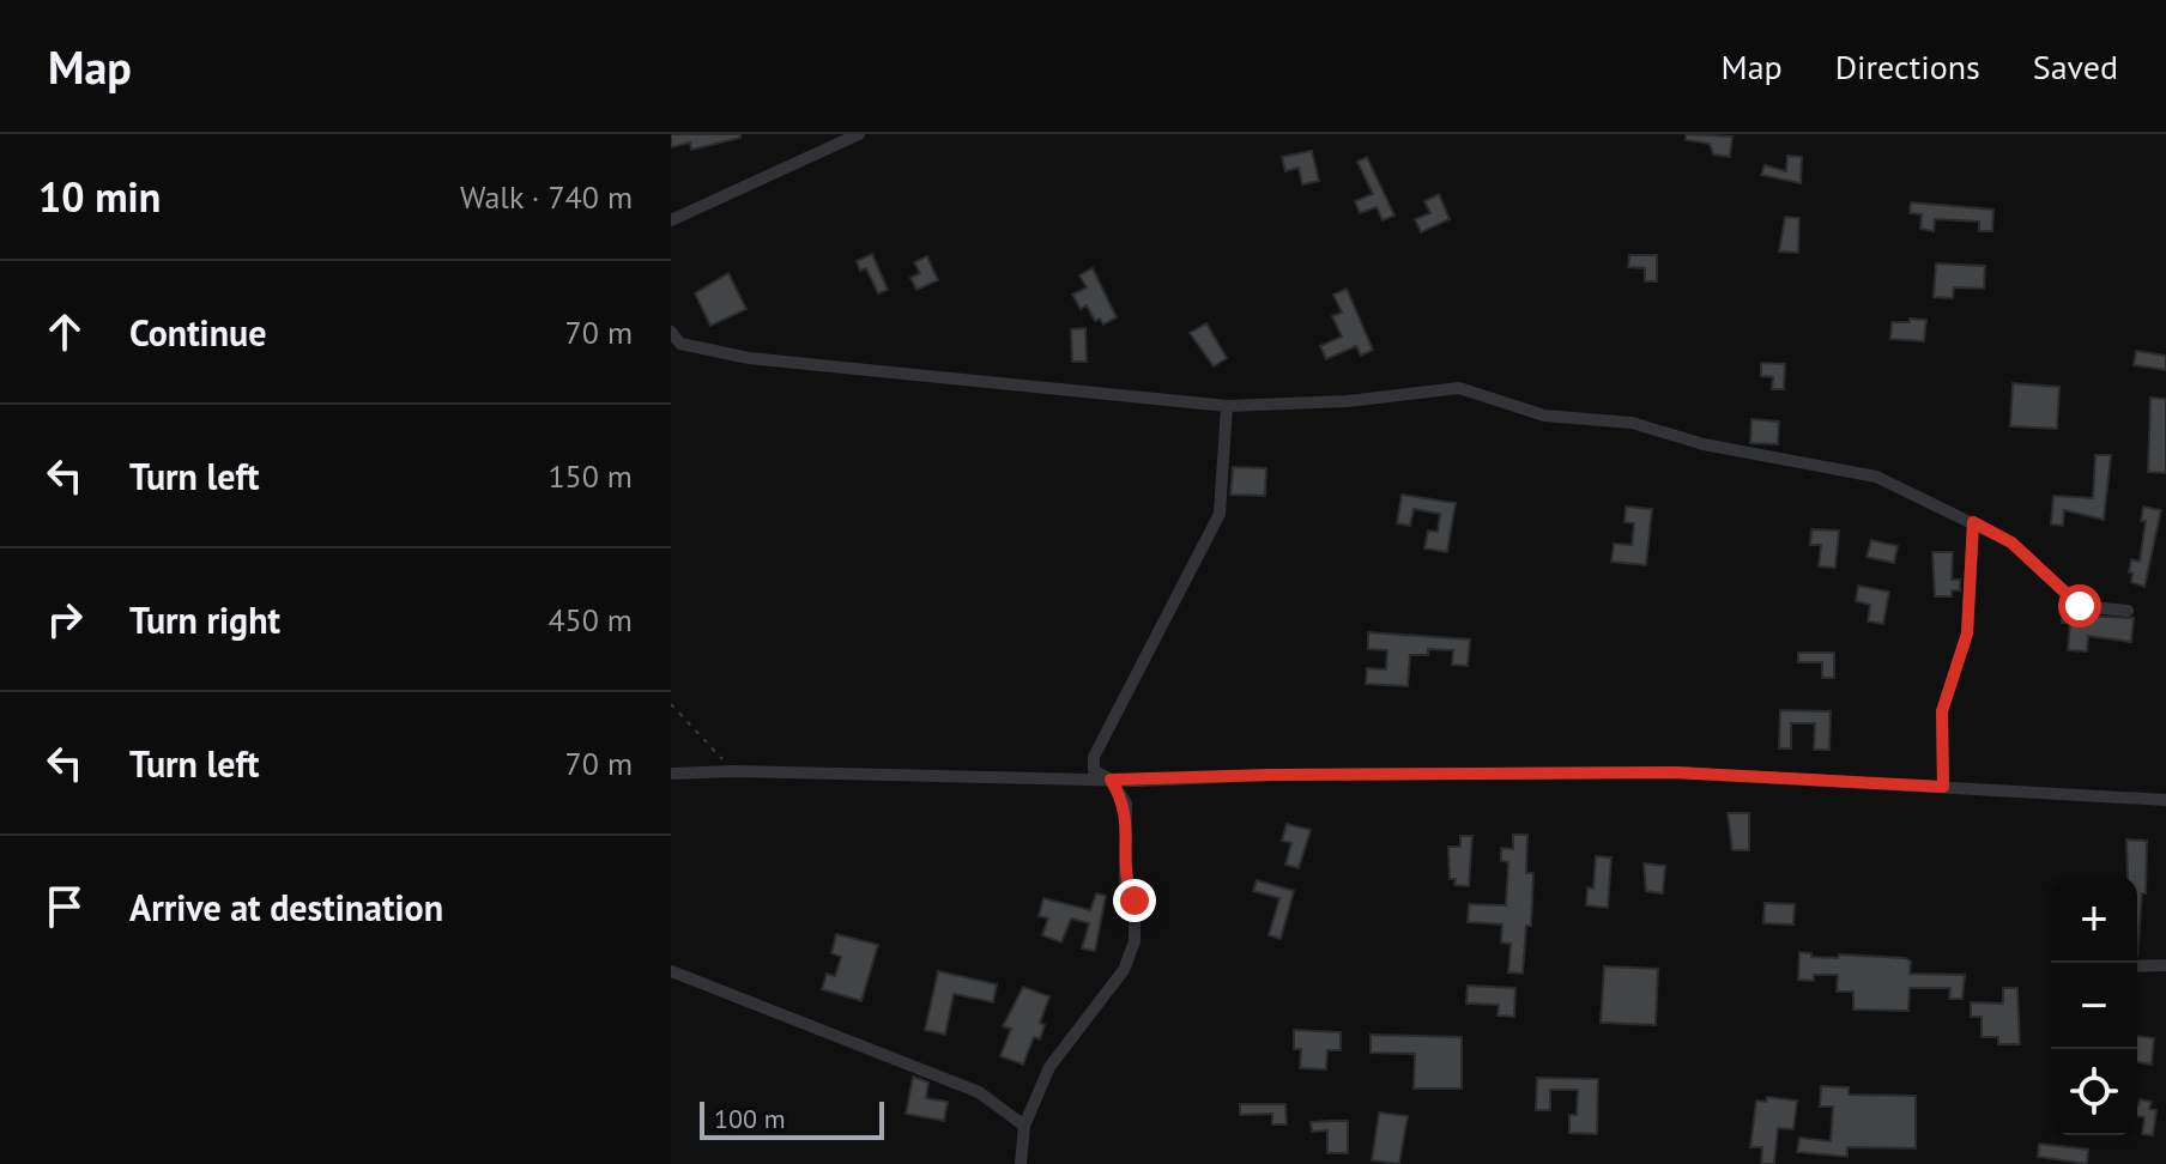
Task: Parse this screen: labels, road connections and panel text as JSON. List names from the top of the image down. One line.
{"scale_bar":"100 m","page":{"header":"Map","nav":["Map","Directions","Saved"],"heading":["10 min","Walk · 740 m"],"list":[["Continue","70 m"],["Turn left","150 m"],["Turn right","450 m"],["Turn left","70 m"],"Arrive at destination"],"map_buttons":["+","−"],"scale":"100 m"}}
